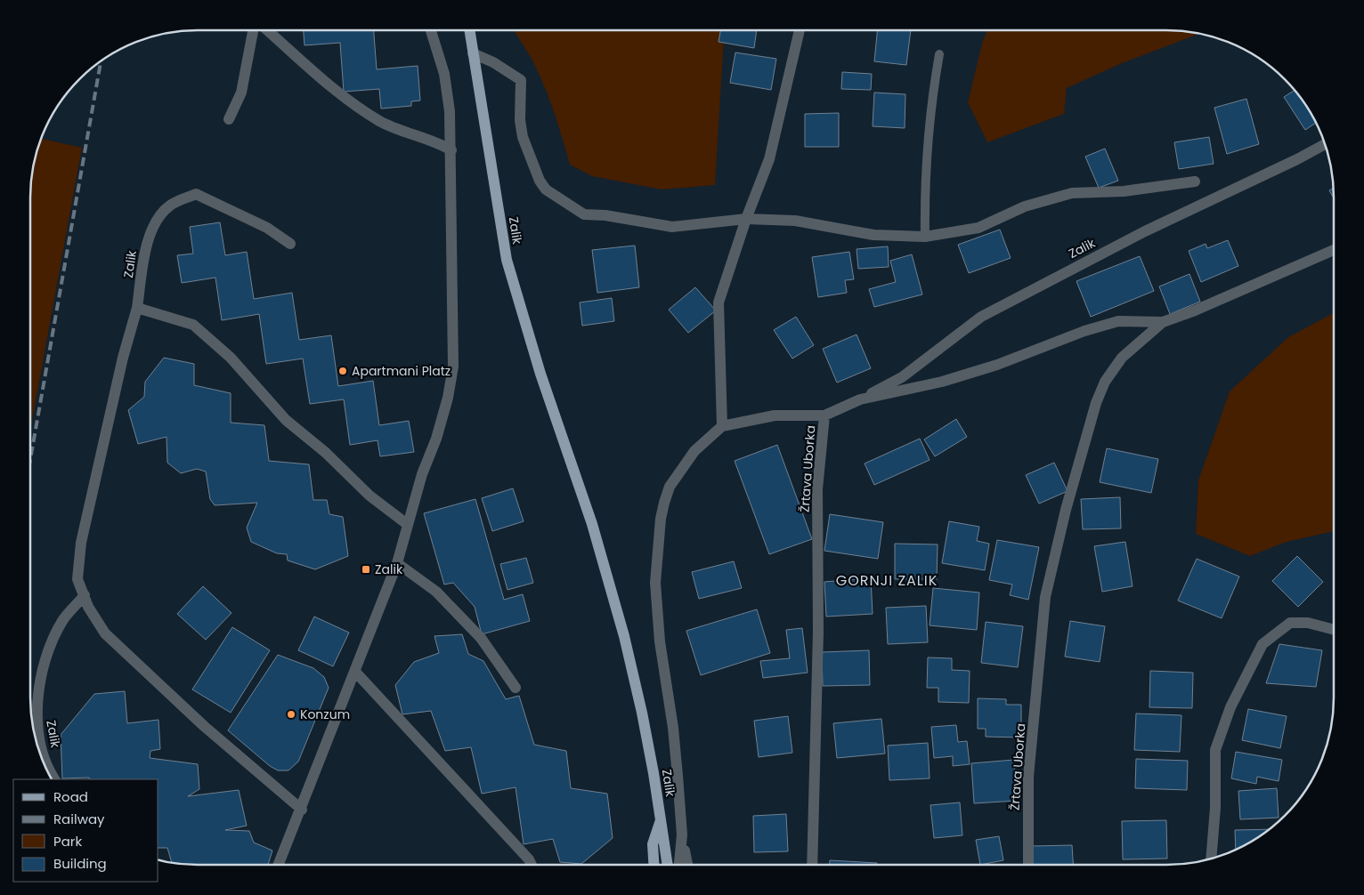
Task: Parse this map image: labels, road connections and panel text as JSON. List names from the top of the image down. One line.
{"streets":{"main road":["Zalik"],"street":["Žrtava Uborka"]},"crossings":[["Zalik","Žrtava Uborka"]],"districts":["GORNJI ZALIK"],"places":{"other":["Apartmani Platz","Konzum"],"transit":["Zalik"]},"legend":["Road","Railway","Park","Building"]}
